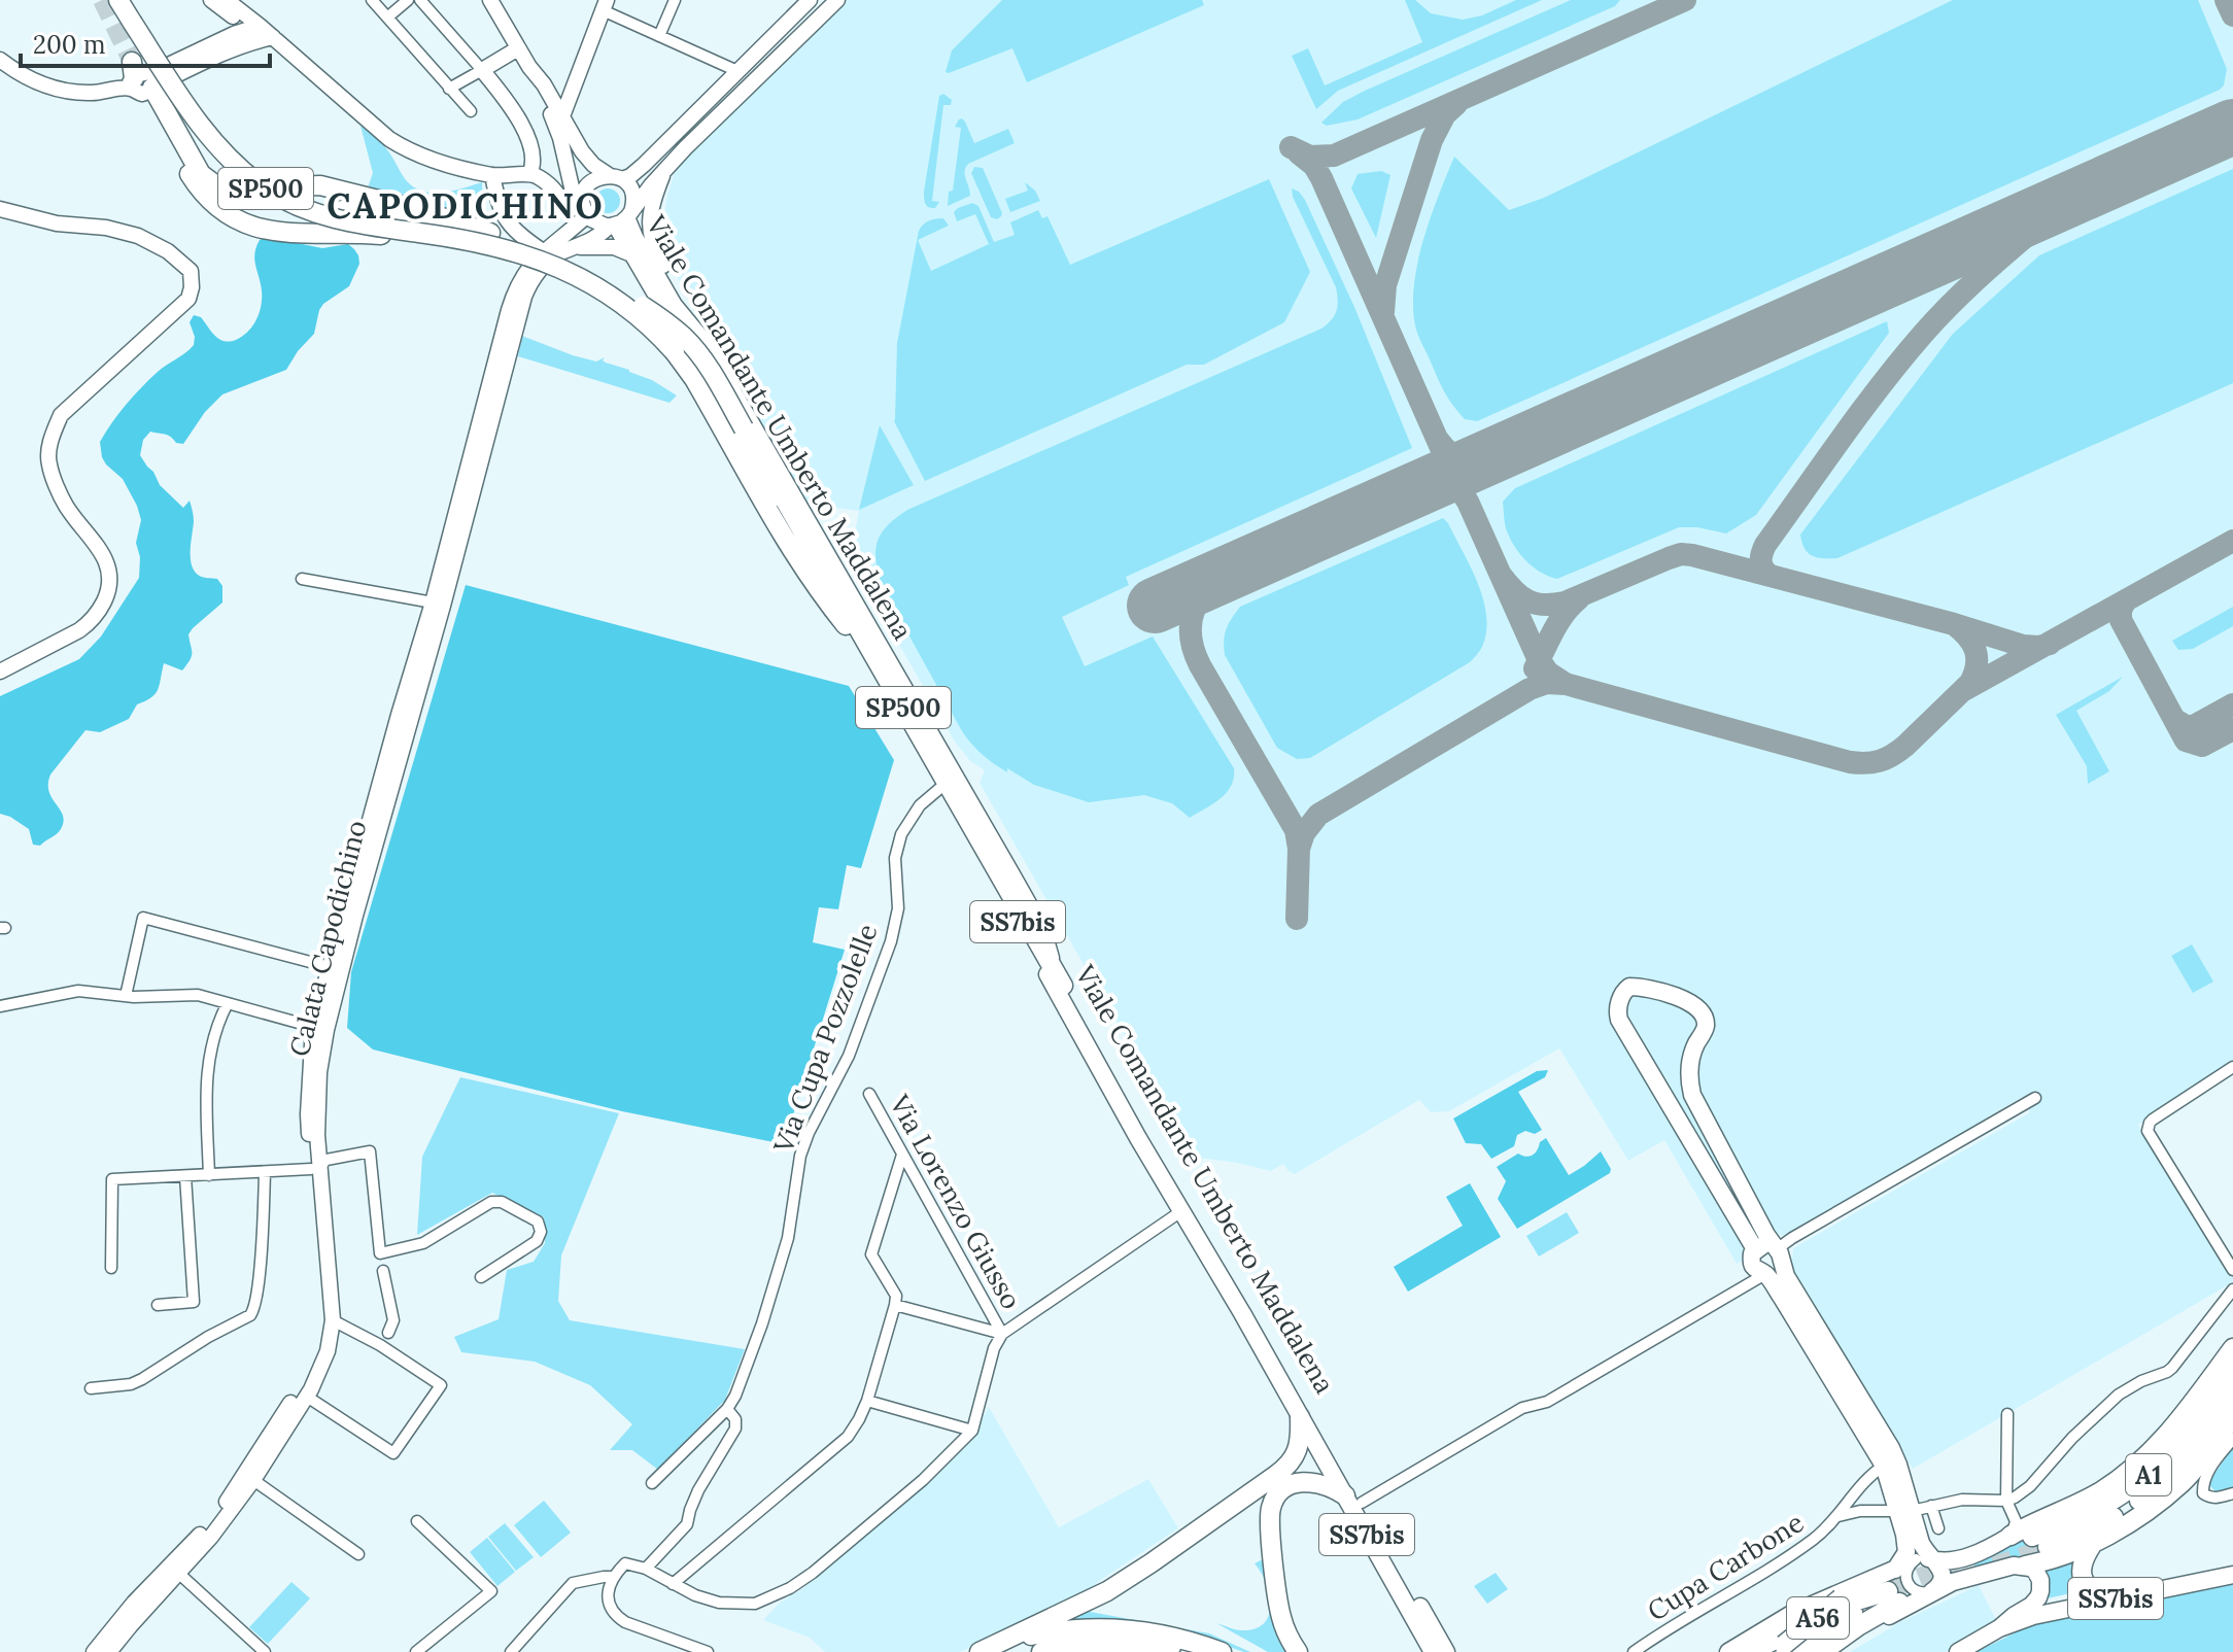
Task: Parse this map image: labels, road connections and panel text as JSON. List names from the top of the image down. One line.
{"streets":{"highway":["SP500","A1","A56"],"main road":["Viale Comandante Umberto Maddalena","SS7bis","Calata Capodichino"],"street":["Via Cupa Pozzolelle","Via Lorenzo Giusso","Cupa Carbone"]},"crossings":[["SP500","Viale Comandante Umberto Maddalena"],["Viale Comandante Umberto Maddalena","Calata Capodichino"],["Viale Comandante Umberto Maddalena","Via Cupa Pozzolelle"]],"districts":["CAPODICHINO"],"scale_bar":"200 m"}
